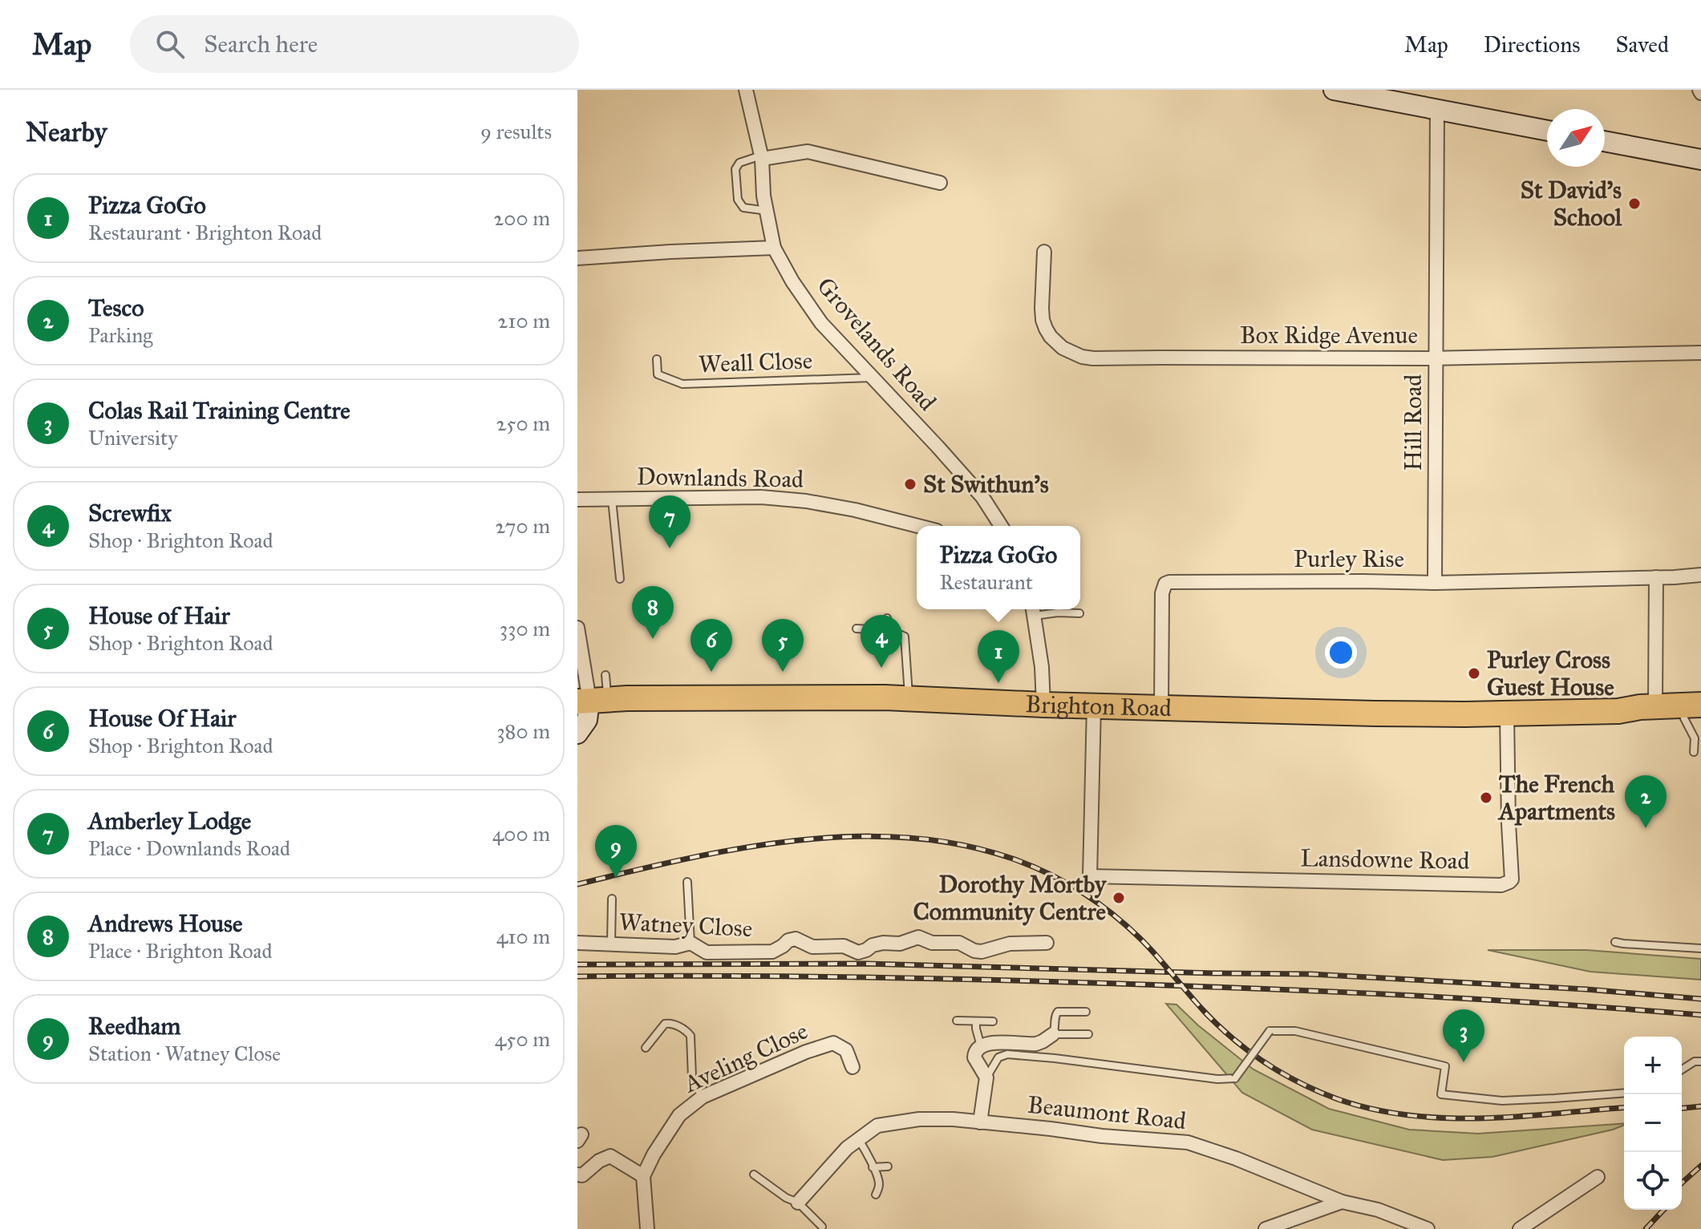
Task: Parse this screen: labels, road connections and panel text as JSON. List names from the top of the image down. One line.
{"streets":{"highway":["Brighton Road"],"street":["Box Ridge Avenue","Grovelands Road","Hill Road","Downlands Road","Purley Rise","Lansdowne Road","Watney Close","Aveling Close","Beaumont Road"],"lane":["Weall Close"]},"crossings":[["Box Ridge Avenue","Hill Road"],["Grovelands Road","Weall Close"],["Hill Road","Purley Rise"],["Purley Rise","Brighton Road"],["Brighton Road","Lansdowne Road"]],"places":["St David's School","St Swithun's","Purley Cross Guest House","The French Apartments","Dorothy Mortby Community Centre"],"north":"top right","page":{"header":"Map","search":"Search here","nav":["Map","Directions","Saved"],"heading":["Nearby","9 results"],"list":[{"mark":"1","name":"Pizza GoGo","note":"Restaurant · Brighton Road","value":"200 m"},{"mark":"2","name":"Tesco","note":"Parking","value":"210 m"},{"mark":"3","name":"Colas Rail Training Centre","note":"University","value":"250 m"},{"mark":"4","name":"Screwfix","note":"Shop · Brighton Road","value":"270 m"},{"mark":"5","name":"House of Hair","note":"Shop · Brighton Road","value":"330 m"},{"mark":"6","name":"House Of Hair","note":"Shop · Brighton Road","value":"380 m"},{"mark":"7","name":"Amberley Lodge","note":"Place · Downlands Road","value":"400 m"},{"mark":"8","name":"Andrews House","note":"Place · Brighton Road","value":"410 m"},{"mark":"9","name":"Reedham","note":"Station · Watney Close","value":"450 m"}],"pins":["7","8","4","5","6","1","2","9","3"],"popup":["Pizza GoGo","Restaurant"],"map_buttons":["+","−"]}}
